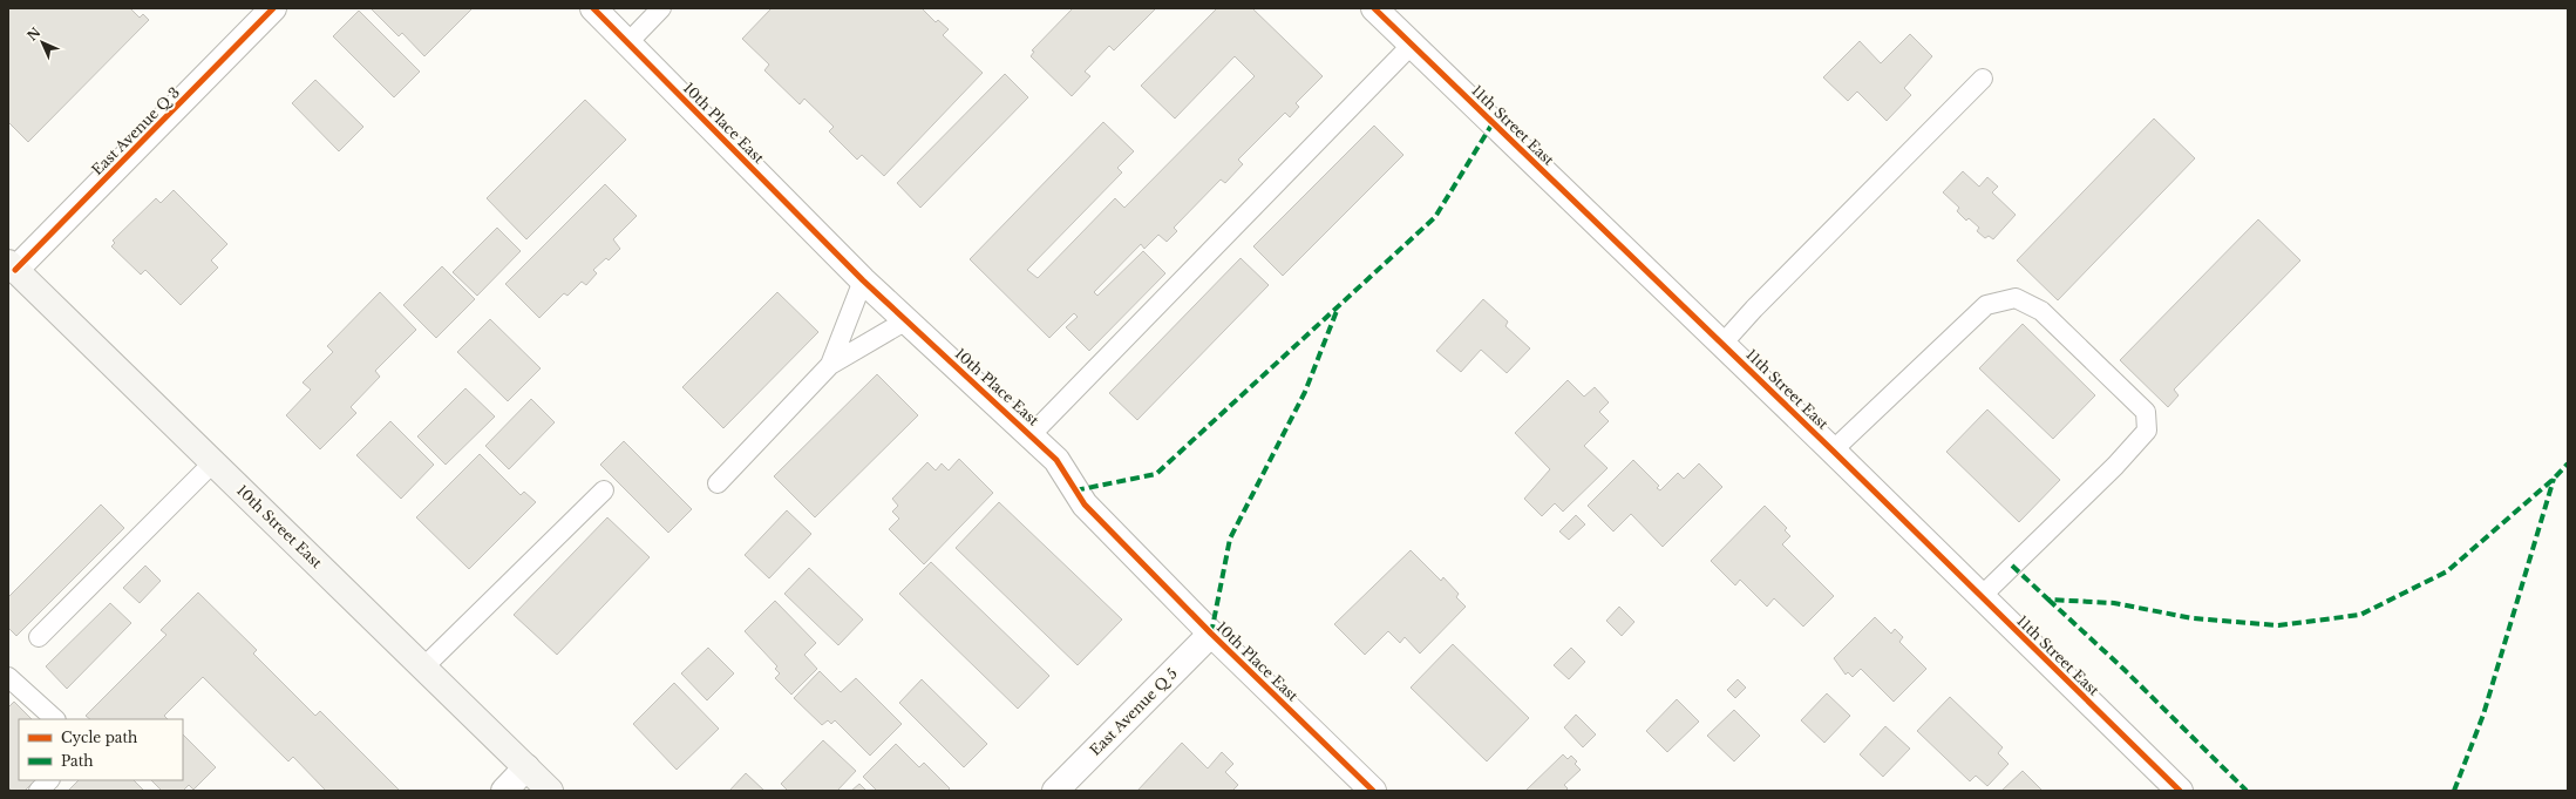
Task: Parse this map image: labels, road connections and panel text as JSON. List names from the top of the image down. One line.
{"streets":{"main road":["10th Street East"],"street":["10th Place East","11th Street East","East Avenue Q 3","East Avenue Q 5"]},"crossings":[["10th Place East","East Avenue Q 5"],["East Avenue Q 3","10th Street East"]],"legend":["Cycle path","Path"],"north":"top left"}
